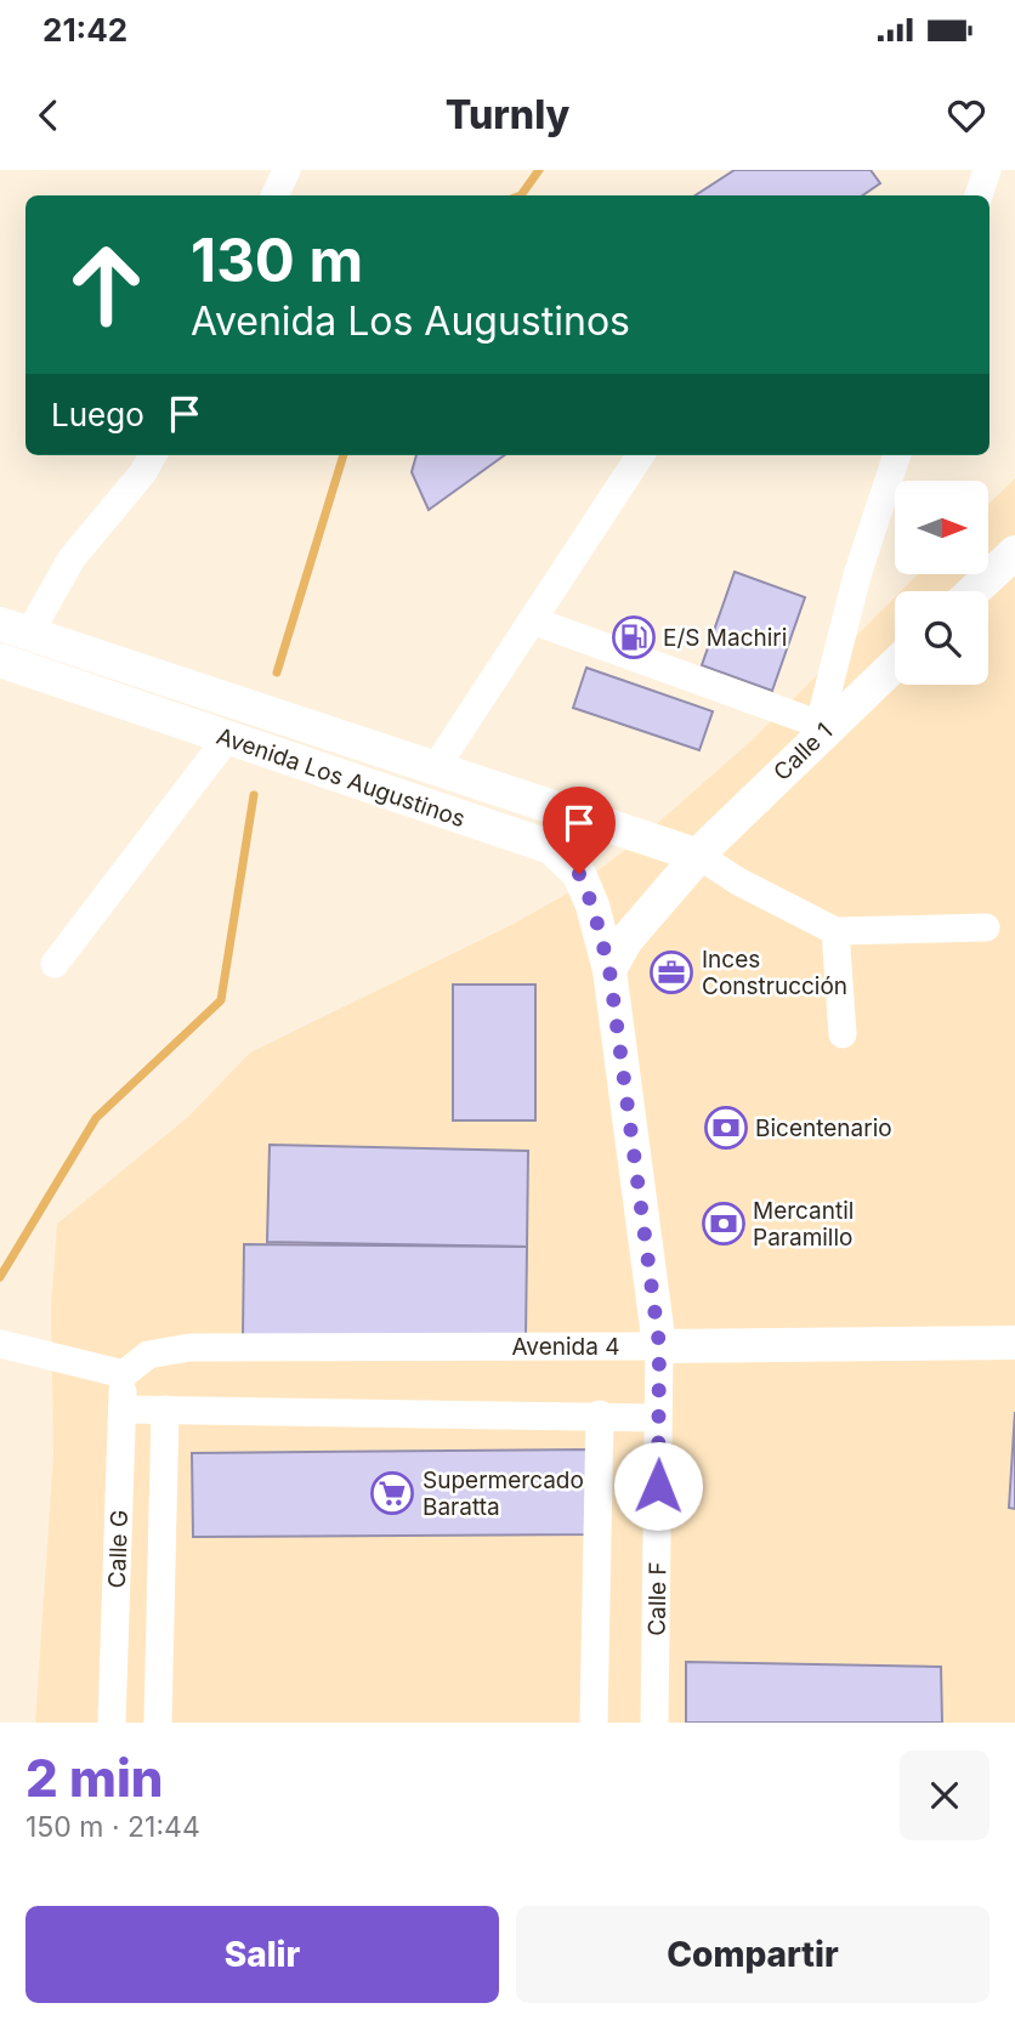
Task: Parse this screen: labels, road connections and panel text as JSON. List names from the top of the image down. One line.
{"streets":{"main road":["Calle 1","Avenida Los Augustinos","Avenida 4","Calle F"],"street":["Calle G"]},"crossings":[["Calle 1","Avenida Los Augustinos"],["Calle 1","Calle F"],["Avenida Los Augustinos","Calle F"],["Avenida 4","Calle G"],["Avenida 4","Calle F"]],"places":{"fuel station":["E/S Machiri"],"office":["Inces Construcción"],"bank":["Bicentenario","Mercantil Paramillo"],"supermarket":["Supermercado Baratta"]},"north":"right","page":{"status":"21:42","header":"Turnly","turn":["130 m","Avenida Los Augustinos"],"then":"Luego","heading":["2 min","150 m · 21:44"],"buttons":["Salir","Compartir"]}}
